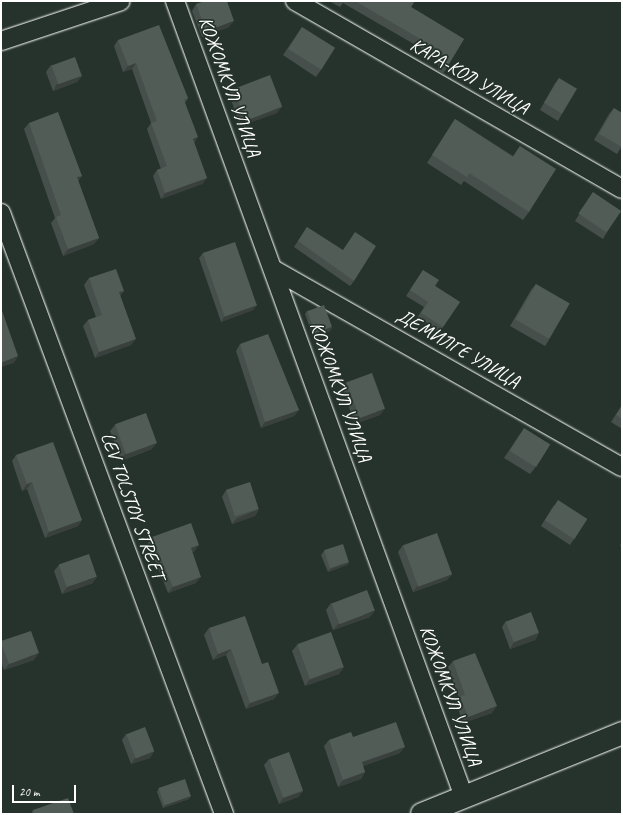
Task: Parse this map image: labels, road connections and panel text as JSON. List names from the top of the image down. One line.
{"streets":{"street":["КАРА-КОЛ УЛИЦА","КОЖОМКУЛ УЛИЦА","ДЕМИЛГЕ УЛИЦА","LEV TOLSTOY STREET"]},"crossings":[["КОЖОМКУЛ УЛИЦА","ДЕМИЛГЕ УЛИЦА"]],"scale_bar":"20 m"}
